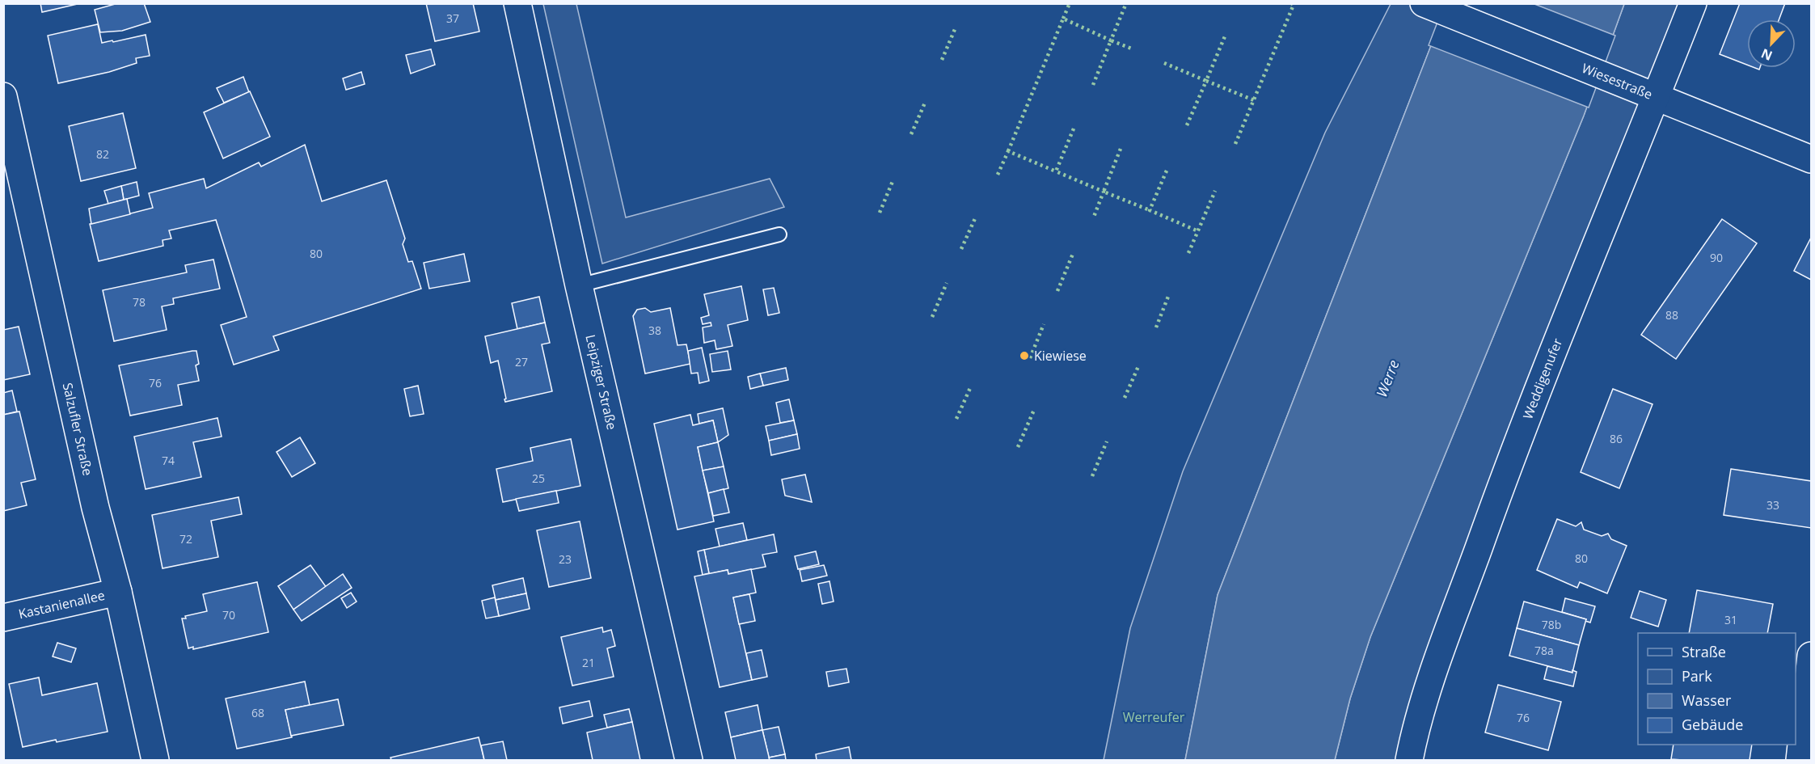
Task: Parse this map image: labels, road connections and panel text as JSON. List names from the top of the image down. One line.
{"streets":{"street":["Wiesestraße","Weddigenufer","Leipziger Straße","Salzufler Straße","Kastanienallee"]},"crossings":[["Wiesestraße","Weddigenufer"],["Salzufler Straße","Kastanienallee"]],"water":["Werre"],"parks":["Werreufer"],"places":["Kiewiese"],"house_numbers":["37","82","80","90","78","88","38","27","76","86","74","25","33","72","80","23","70","31","78b","78a","21","68","76"],"legend":["Straße","Park","Wasser","Gebäude"],"north":"bottom left"}
